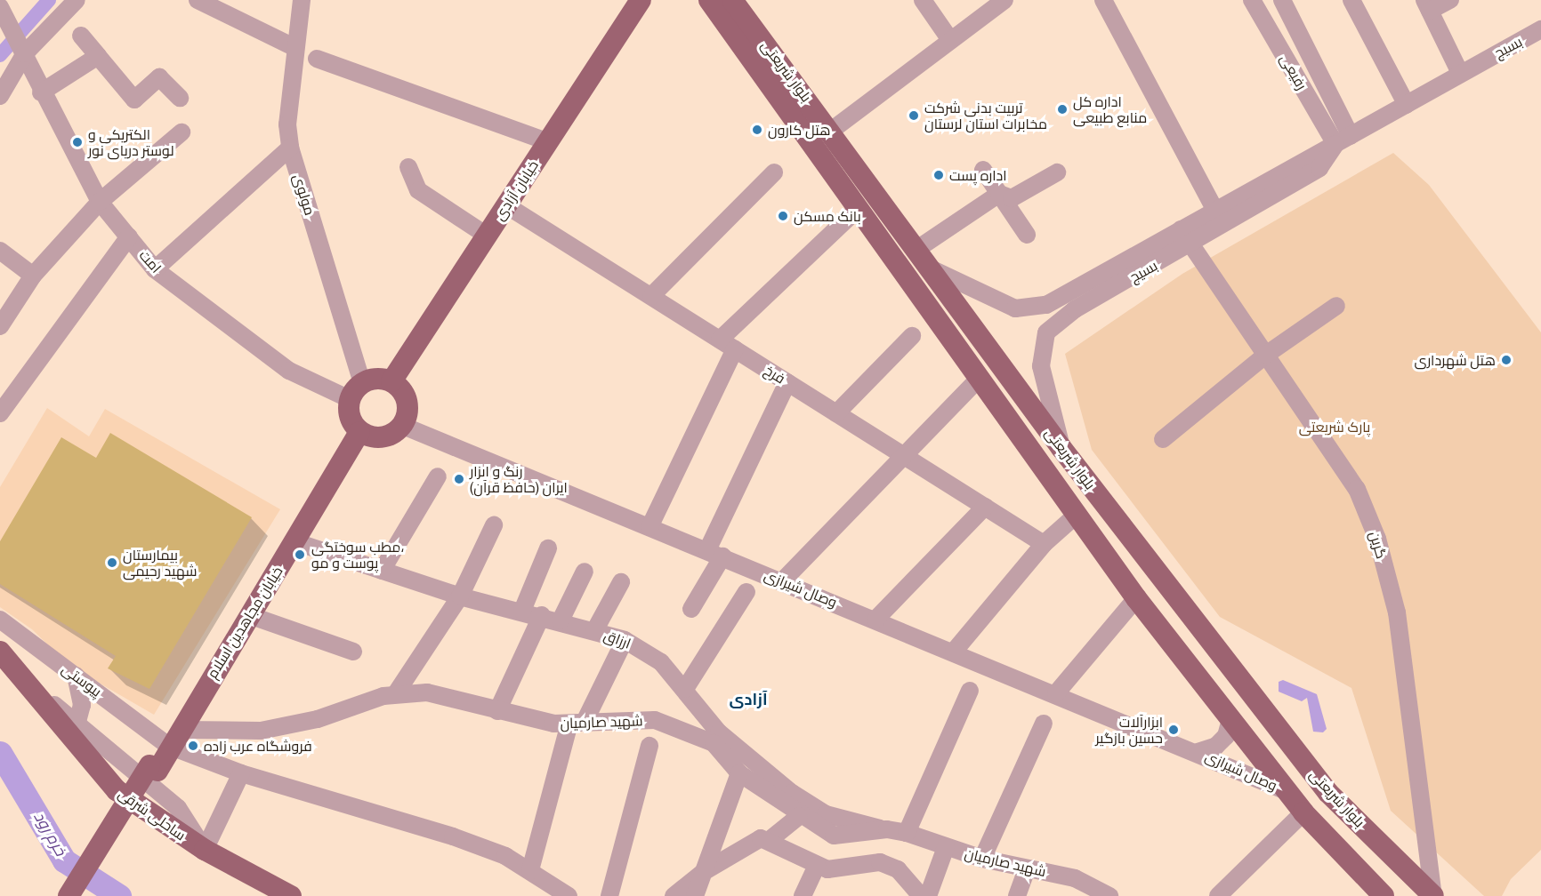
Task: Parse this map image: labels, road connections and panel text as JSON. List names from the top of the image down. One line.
{"streets":{"main road":["بلوار شریعتی","خیابان آزادی","خیابان مجاهدین اسلام","ساحلی شرقی"],"street":["بسیج","رفیعی","مولوی","امت","فرخ","گرین","وصال شیرازی","ارزاق","پیوستی","شهید صارمیان"]},"crossings":[["بسیج","بلوار شریعتی"],["بسیج","رفیعی"],["بسیج","گرین"],["بلوار شریعتی","گرین"],["بلوار شریعتی","وصال شیرازی"],["خیابان آزادی","مولوی"],["خیابان آزادی","امت"],["خیابان آزادی","فرخ"],["خیابان آزادی","وصال شیرازی"],["خیابان آزادی","خیابان مجاهدین اسلام"],["مولوی","امت"],["مولوی","وصال شیرازی"],["مولوی","خیابان مجاهدین اسلام"],["امت","وصال شیرازی"],["امت","خیابان مجاهدین اسلام"],["وصال شیرازی","خیابان مجاهدین اسلام"],["خیابان مجاهدین اسلام","ارزاق"],["خیابان مجاهدین اسلام","پیوستی"],["خیابان مجاهدین اسلام","شهید صارمیان"],["ارزاق","شهید صارمیان"],["پیوستی","شهید صارمیان"]],"districts":["آزادی"],"water":["خرم رود"],"parks":["پارک شریعتی"],"places":["اداره کل منابع طبیعی","تربیت بدنی شرکت مخابرات استان لرستان","هتل کارون","الکتریکی و لوستر دریای نور","اداره پست","بانک مسکن","هتل شهرداری","رنگ و ابزار ایران (حافظ قرآن)","مطب سوختگی، پوست و مو","بیمارستان شهید رحیمی","ابزارآلات حسین بازگیر","فروشگاه عرب زاده"]}
